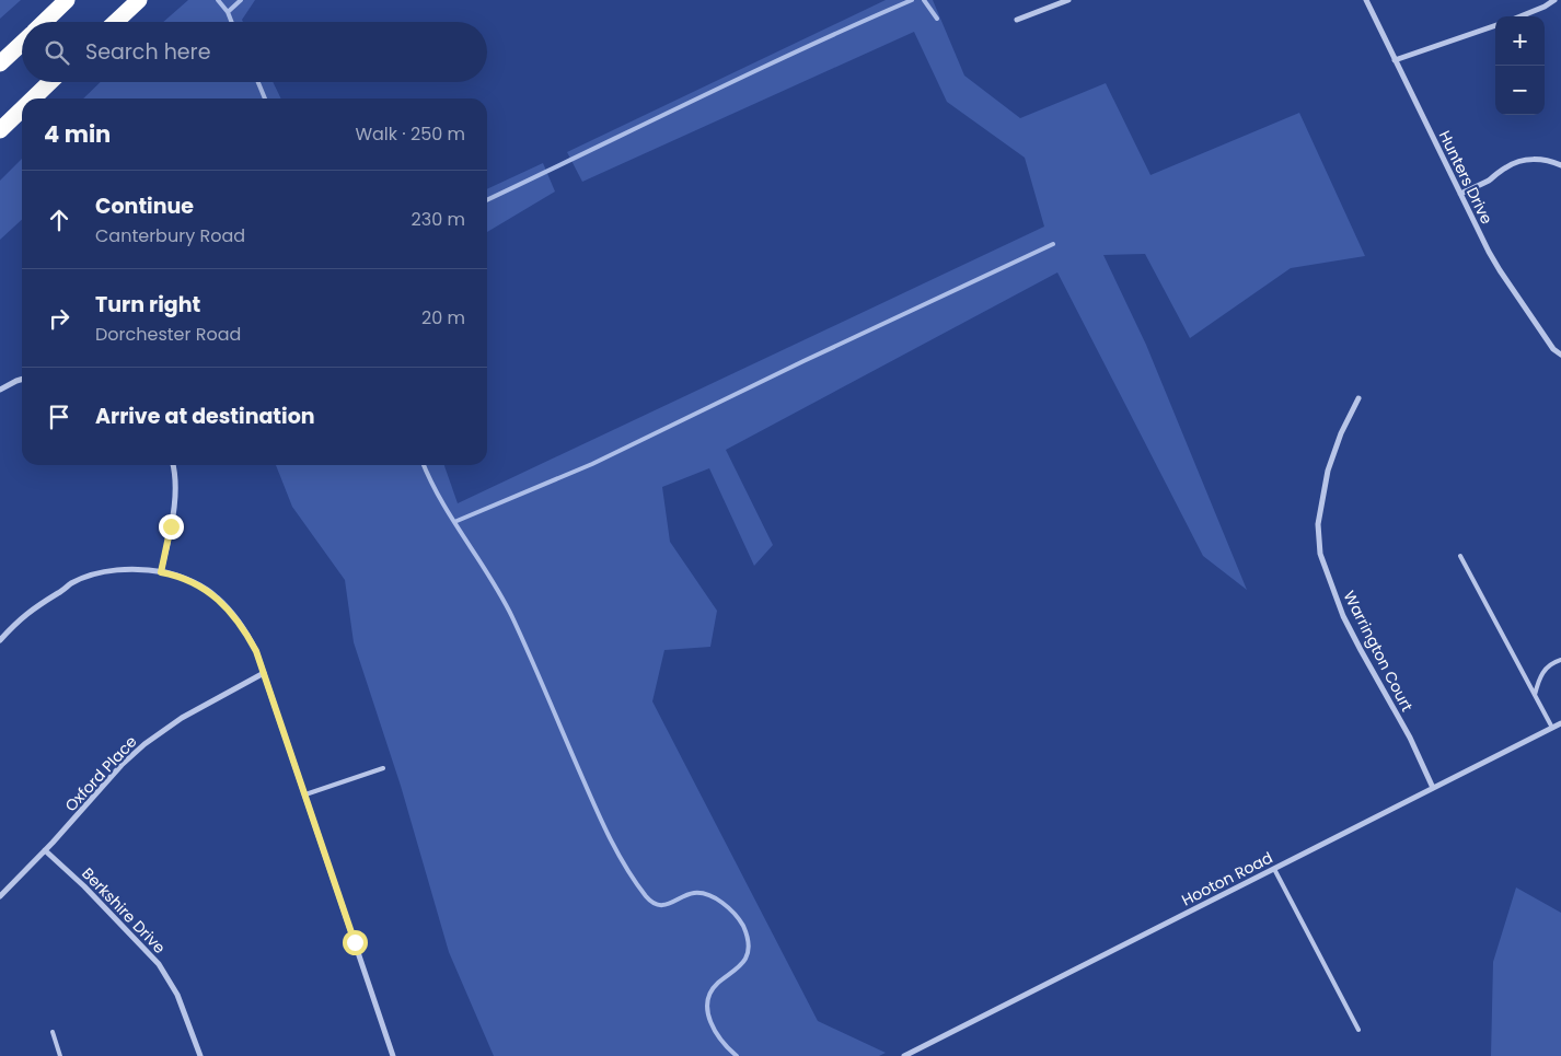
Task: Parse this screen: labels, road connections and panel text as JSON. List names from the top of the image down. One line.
{"streets":{"street":["Hunters Drive","Warrington Court","Oxford Place","Hooton Road","Berkshire Drive"]},"crossings":[["Warrington Court","Hooton Road"],["Oxford Place","Berkshire Drive"]],"page":{"map_buttons":["+","−"],"search":"Search here","heading":["4 min","Walk · 250 m"],"list":[["Continue","Canterbury Road","230 m"],["Turn right","Dorchester Road","20 m"],"Arrive at destination"]}}
